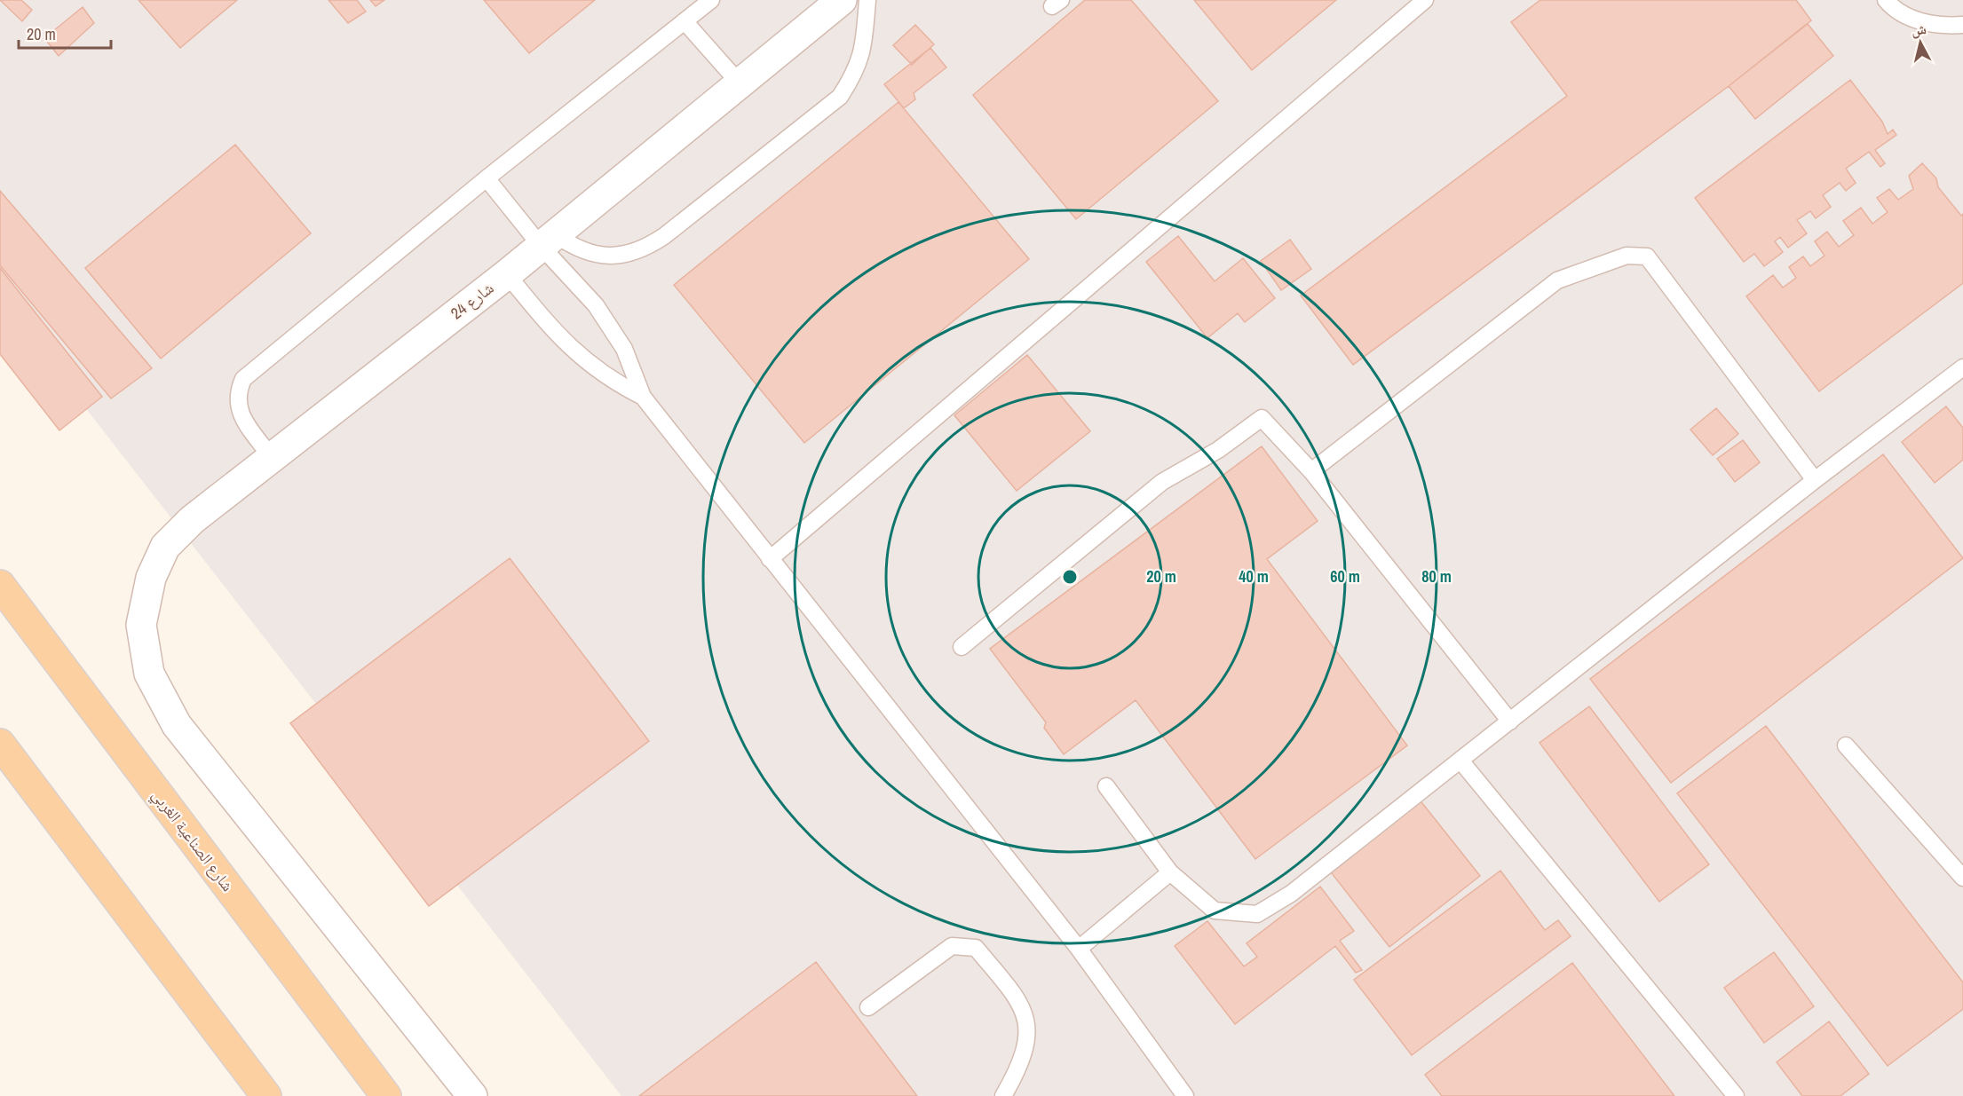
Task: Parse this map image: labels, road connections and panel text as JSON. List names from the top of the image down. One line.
{"streets":{"main road":["شارع الصناعية الغربي"],"street":["شارع 24"]},"scale_bar":"20 m","north":"top","rings":["20 m","40 m","60 m","80 m"]}
